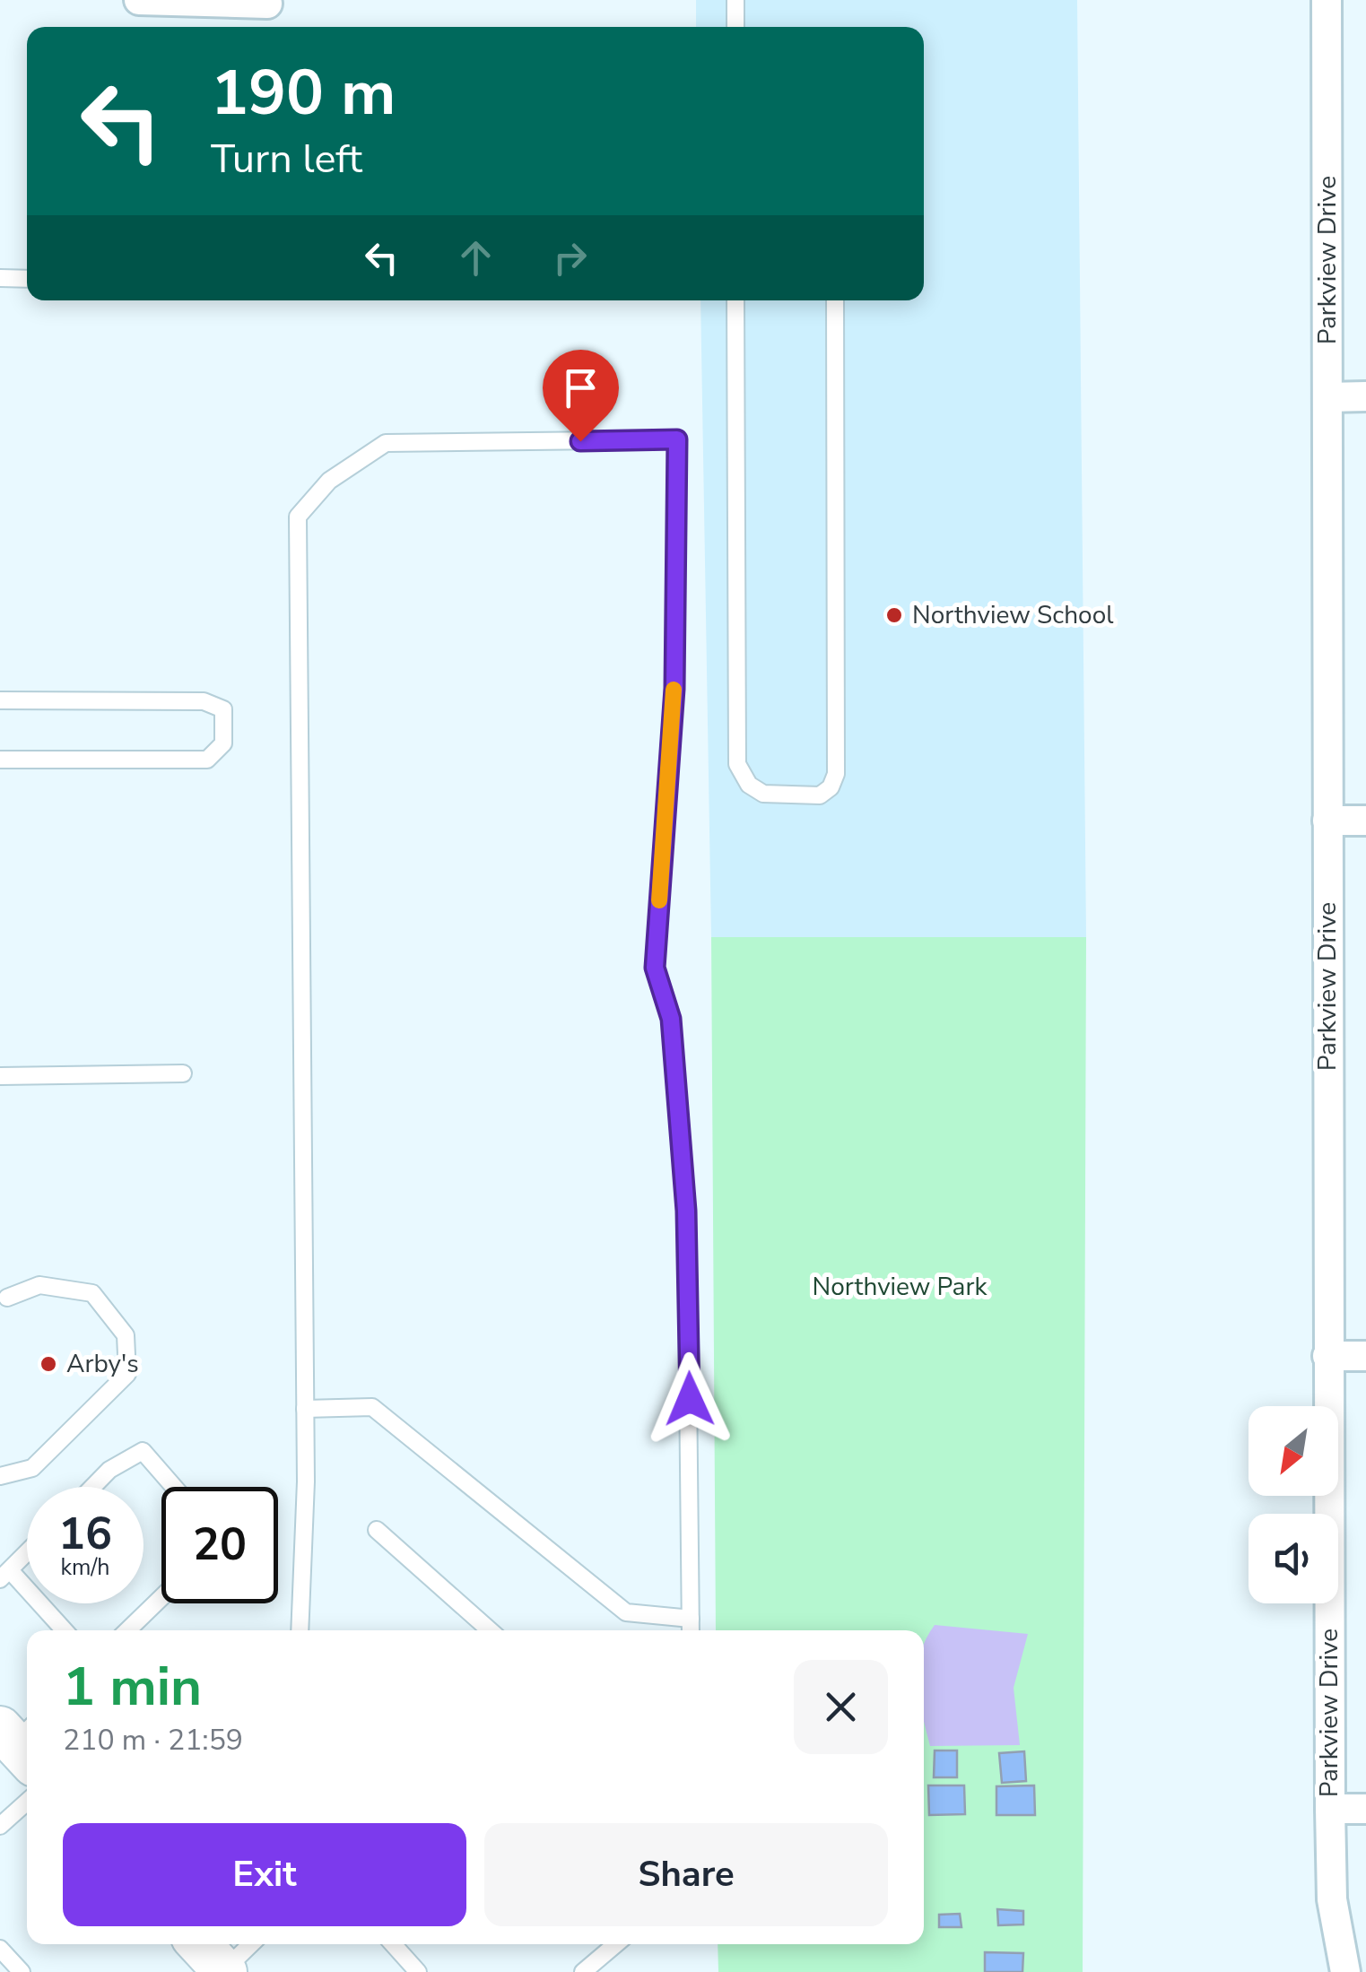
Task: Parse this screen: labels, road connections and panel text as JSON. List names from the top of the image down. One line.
{"streets":{"street":["Parkview Drive"]},"parks":["Northview Park"],"places":["Northview School","Arby's"],"north":"bottom left","page":{"turn":["190 m","Turn left"],"speed":"16 km/h","limit":"20","heading":["1 min","210 m · 21:59"],"buttons":["Exit","Share"]}}
